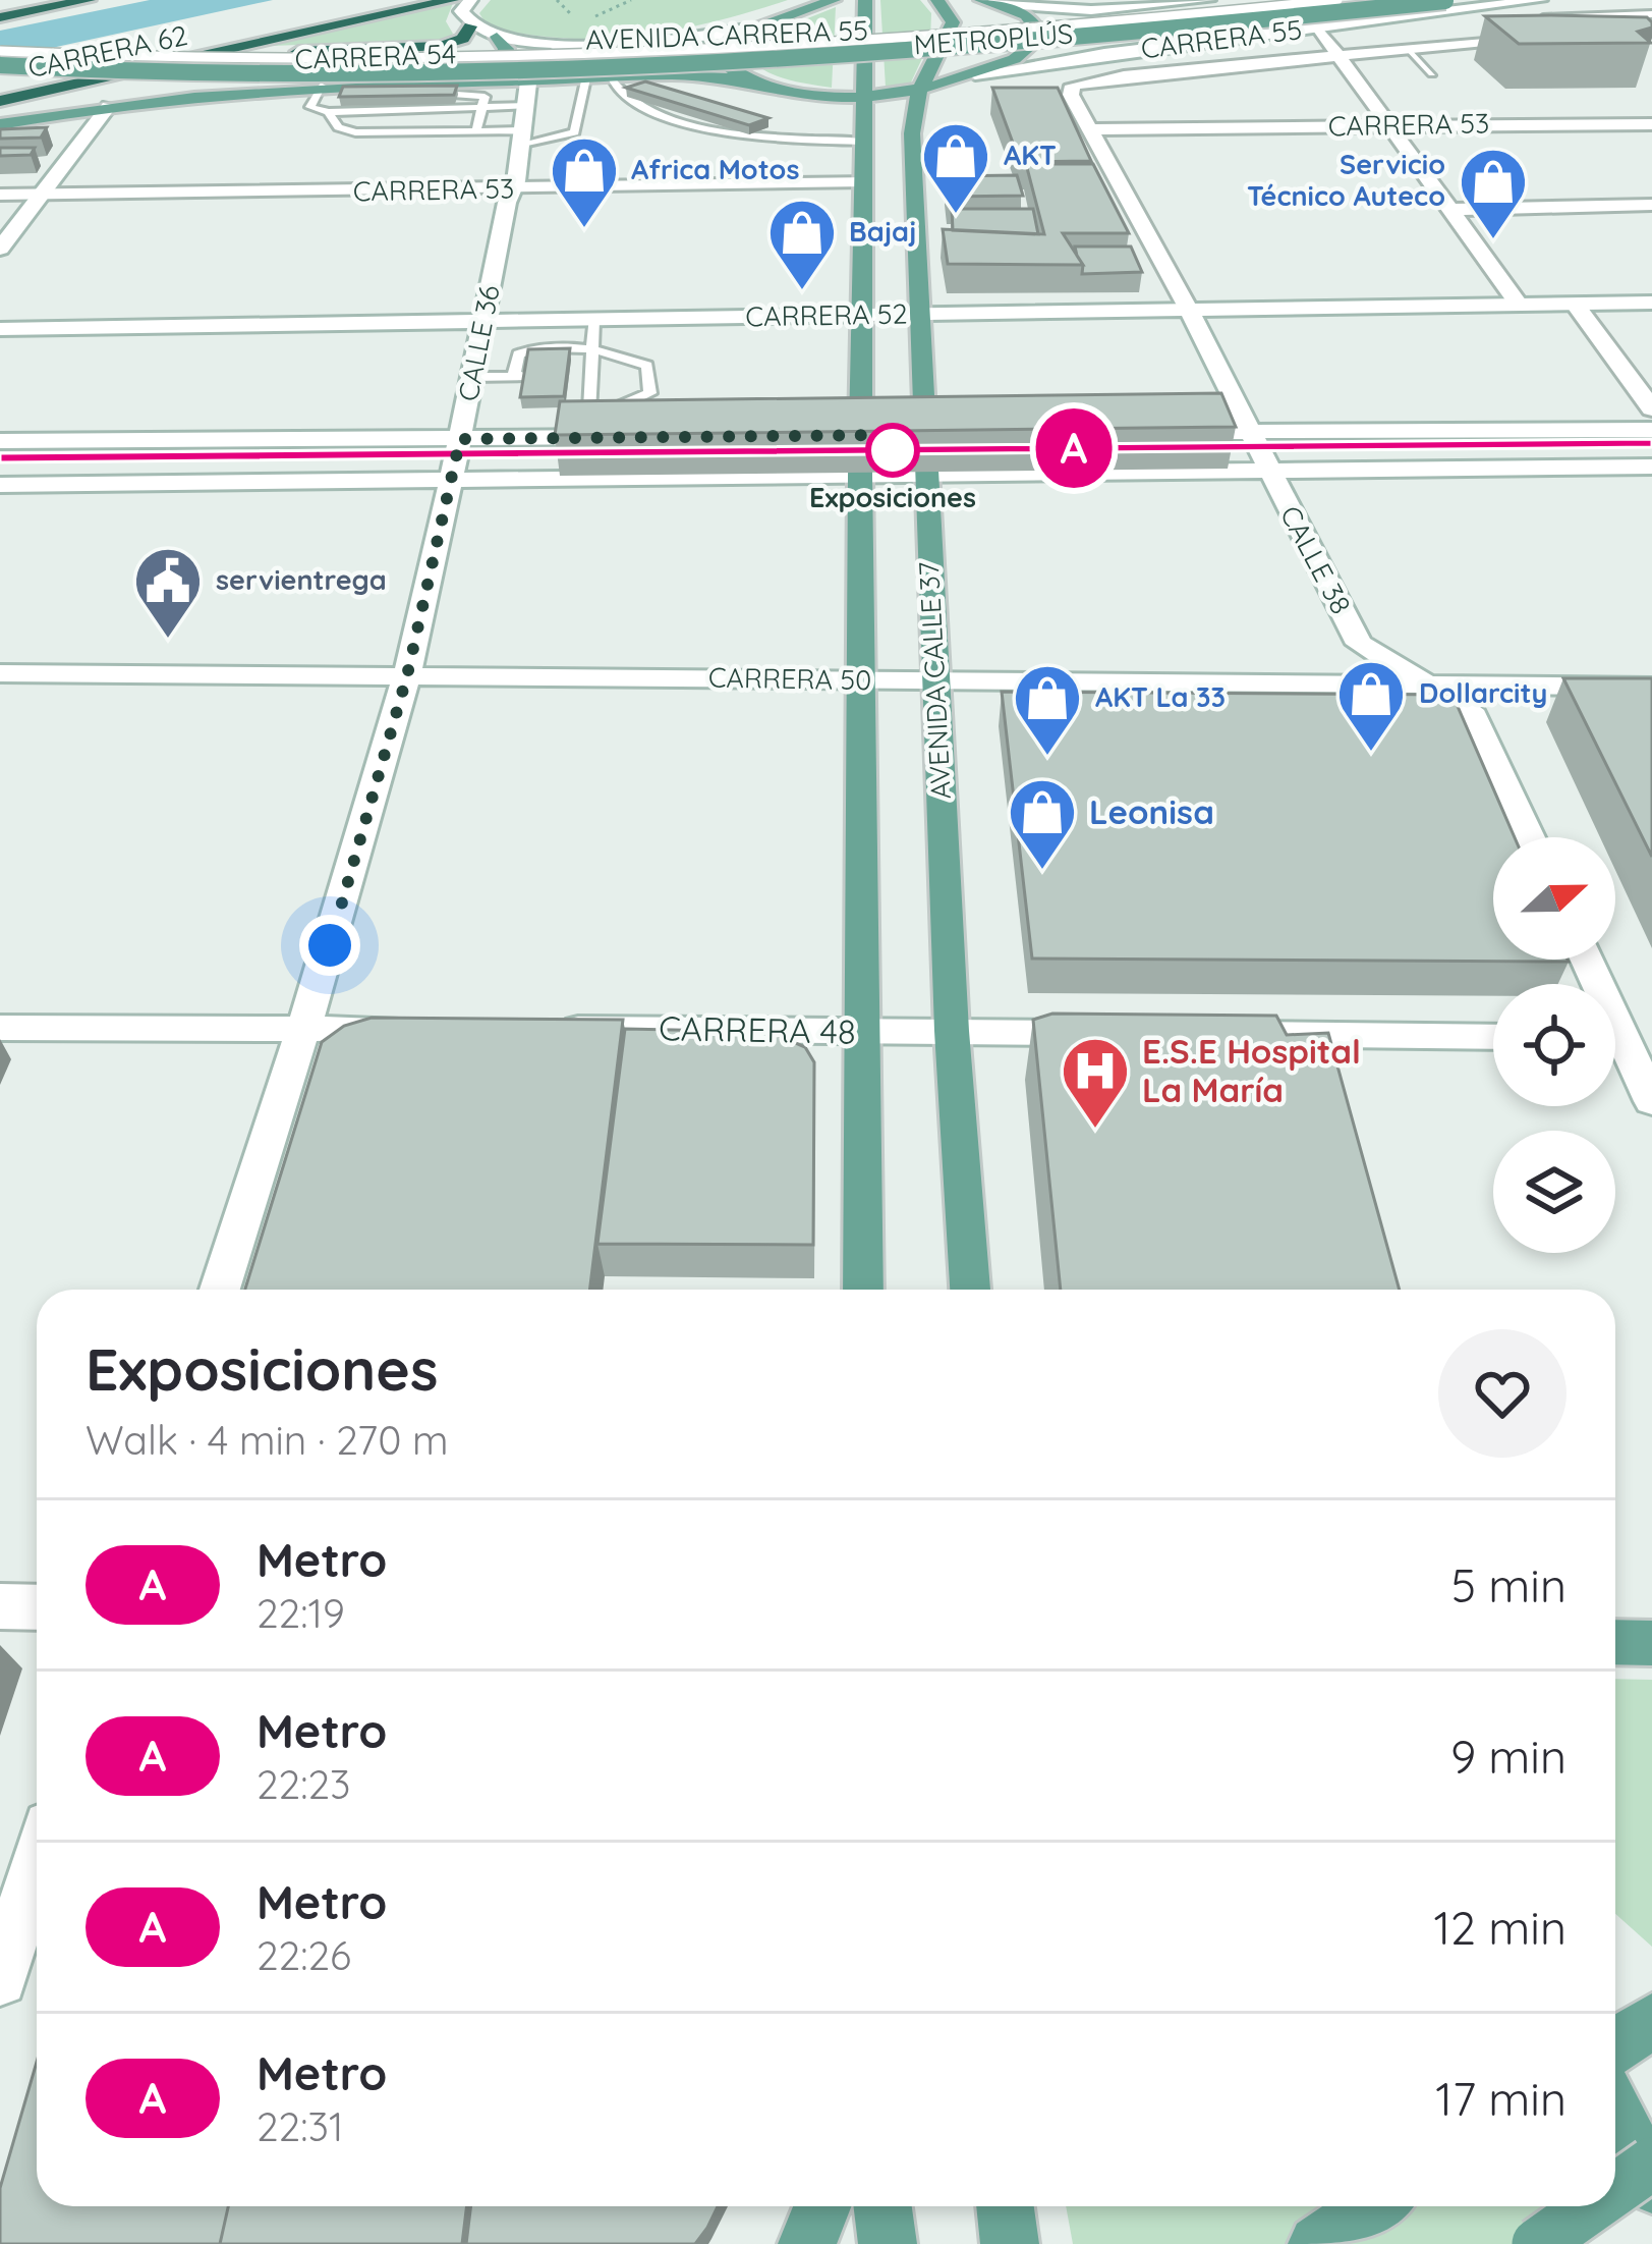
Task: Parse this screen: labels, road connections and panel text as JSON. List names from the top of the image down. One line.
{"streets":{"highway":["CARRERA 62"],"main road":["AVENIDA CARRERA 55","CARRERA 54","AVENIDA CALLE 37"],"street":["CARRERA 55","CARRERA 53","CARRERA 52","CALLE 36","CALLE 38","CARRERA 50","CARRERA 48"],"lane":["METROPLÚS"]},"crossings":[["AVENIDA CARRERA 55","METROPLÚS"],["CARRERA 54","CALLE 36"],["CARRERA 53","CALLE 36"],["CARRERA 53","CALLE 38"],["CARRERA 53","AVENIDA CALLE 37"],["CARRERA 52","CALLE 36"],["CARRERA 52","CALLE 38"],["CARRERA 52","AVENIDA CALLE 37"],["CALLE 36","CARRERA 50"],["CALLE 38","CARRERA 50"],["CARRERA 50","AVENIDA CALLE 37"],["AVENIDA CALLE 37","CARRERA 48"]],"places":{"shop":["AKT","Africa Motos","Servicio Técnico Auteco","Bajaj","Dollarcity","AKT La 33","Leonisa"],"other":["Exposiciones"],"public building":["servientrega"],"hospital":["E.S.E Hospital La María"]},"lines":["metro line A"],"north":"right","page":{"on_map":"A","heading":["Exposiciones","Walk · 4 min · 270 m"],"list":[{"mark":"A","name":"Metro","note":"22:19","value":"5 min"},{"mark":"A","name":"Metro","note":"22:23","value":"9 min"},{"mark":"A","name":"Metro","note":"22:26","value":"12 min"},{"mark":"A","name":"Metro","note":"22:31","value":"17 min"}]}}
